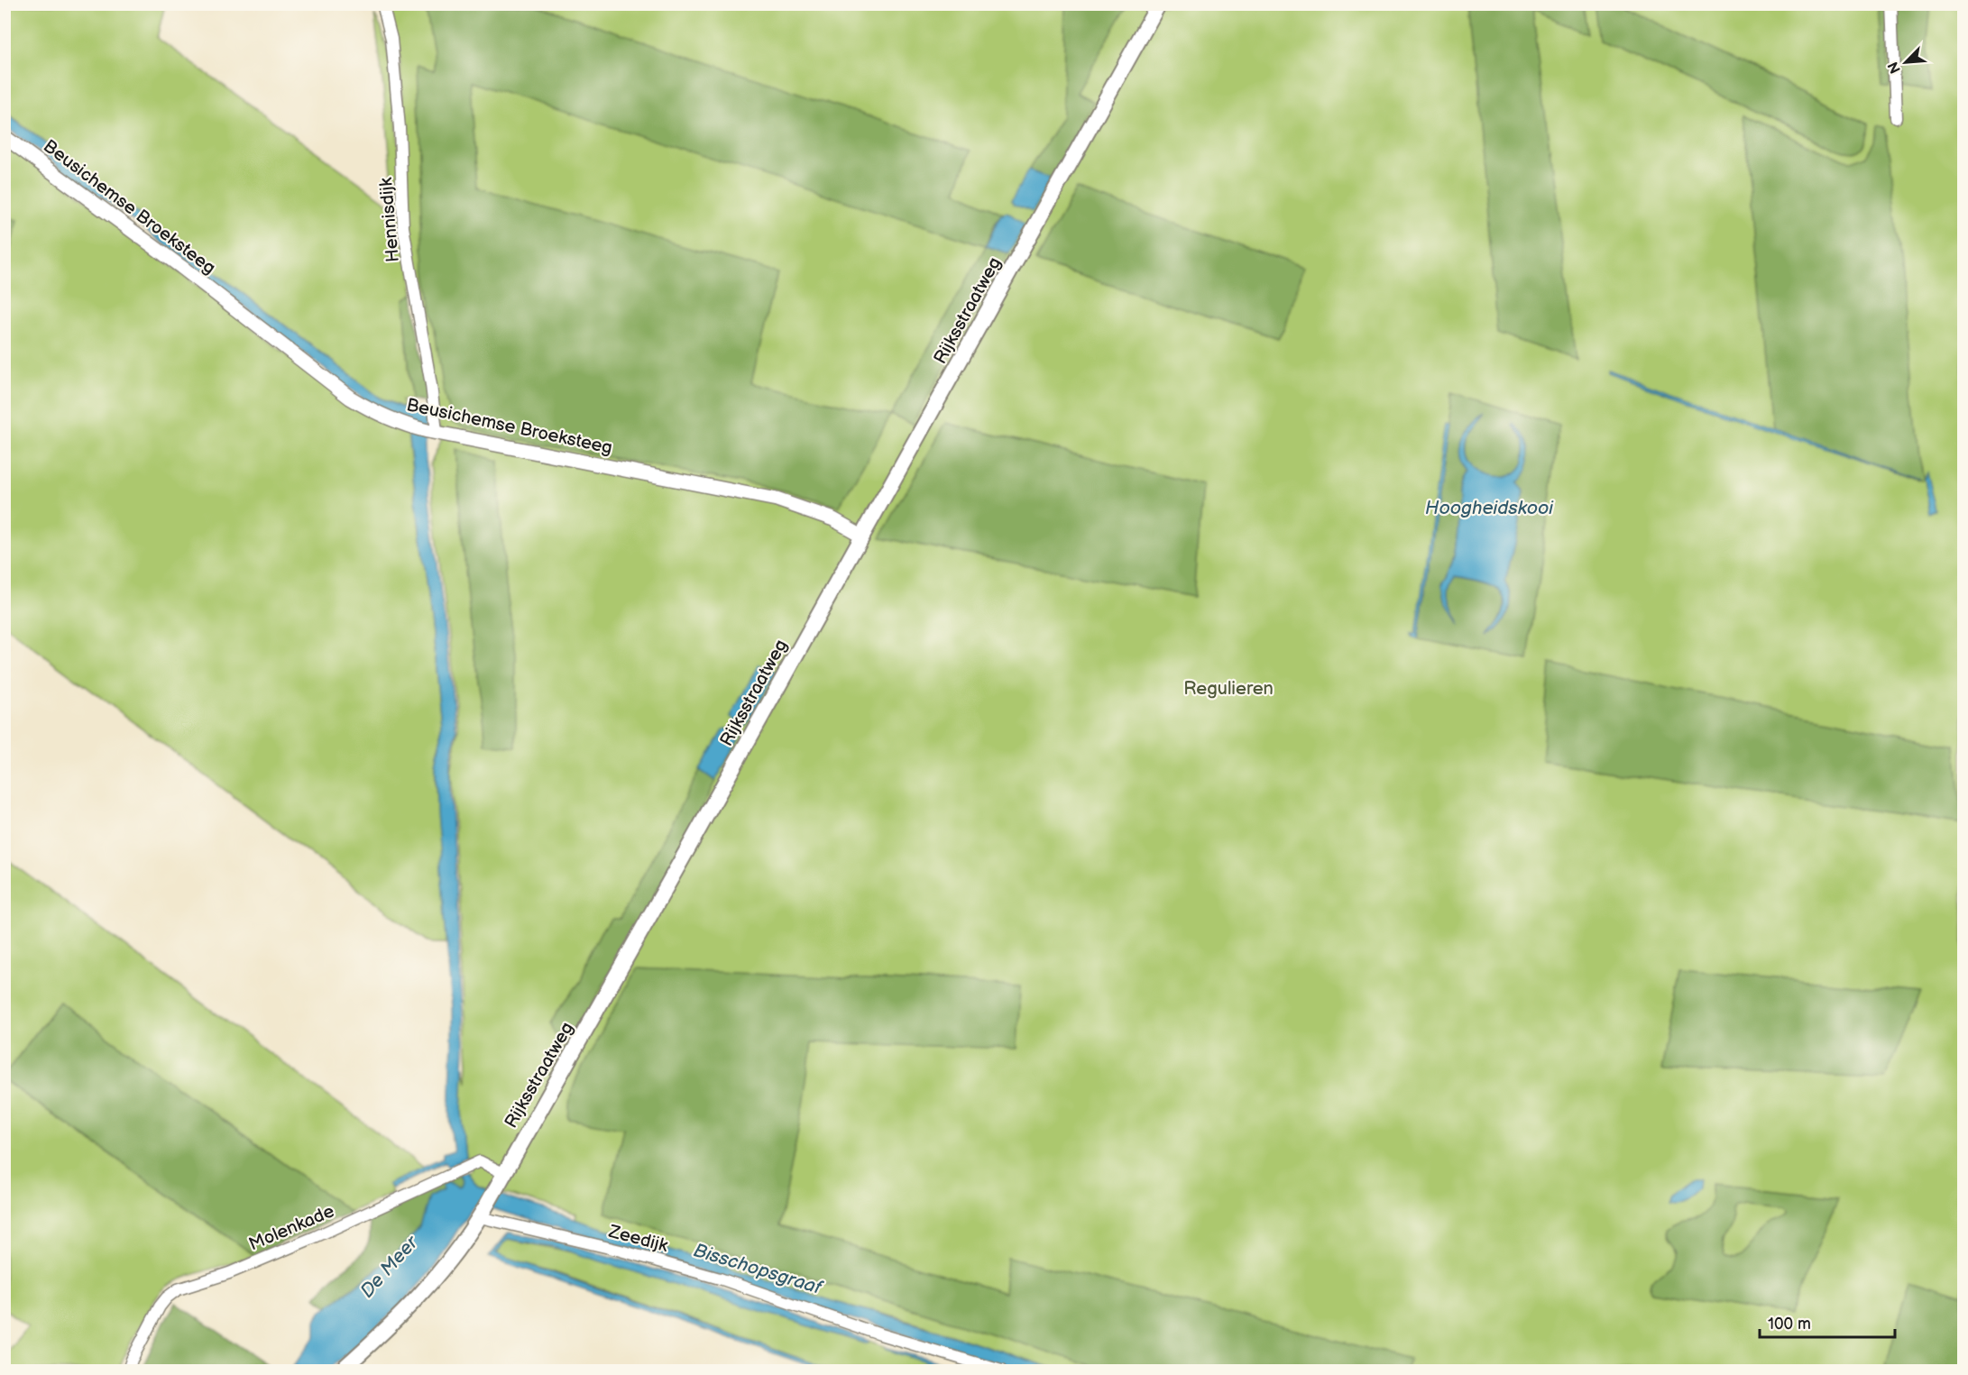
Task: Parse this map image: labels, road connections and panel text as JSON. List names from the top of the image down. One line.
{"streets":{"main road":["Rijksstraatweg"],"street":["Beusichemse Broeksteeg","Hennisdijk","Molenkade","Zeedijk"]},"crossings":[["Beusichemse Broeksteeg","Hennisdijk"],["Beusichemse Broeksteeg","Rijksstraatweg"],["Rijksstraatweg","Molenkade"],["Rijksstraatweg","Zeedijk"]],"water":["Hoogheidskooi","De Meer","Bisschopsgraaf"],"parks":["Regulieren"],"scale_bar":"100 m","north":"bottom left"}
